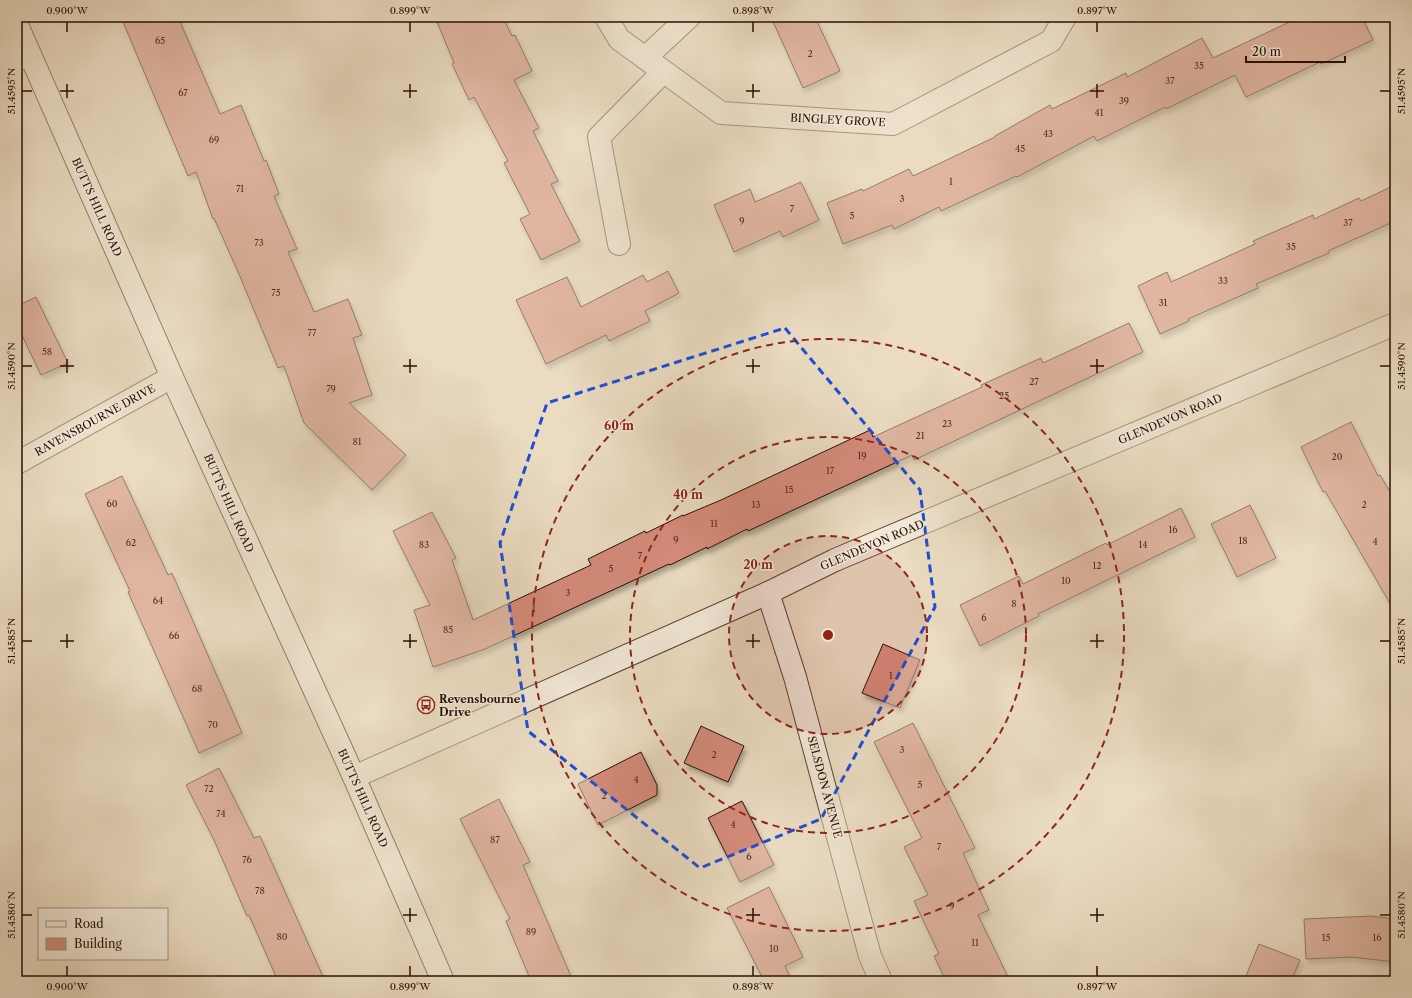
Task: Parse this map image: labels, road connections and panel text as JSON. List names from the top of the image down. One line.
{"streets":{"street":["BINGLEY GROVE","BUTTS HILL ROAD","GLENDEVON ROAD","RAVENSBOURNE DRIVE","SELSDON AVENUE"]},"crossings":[["BUTTS HILL ROAD","GLENDEVON ROAD"],["BUTTS HILL ROAD","RAVENSBOURNE DRIVE"],["GLENDEVON ROAD","SELSDON AVENUE"]],"places":{"bus stop":["Revensbourne Drive"]},"house_numbers":["65","2","35","37","67","39","41","43","69","45","1","71","3","7","5","9","37","73","35","33","75","31","77","58","27","79","25","23","21","81","19","20","17","15","60","13","2","11","16","9","18","4","62","83","14","7","12","5","10","3","64","8","1","6","85","66","1","68","70","3","2","4","5","72","2","74","4","87","7","6","76","78","9","89","80","15","16","11","10"],"legend":["Road","Building"],"scale_bar":"20 m","coordinates":["0.900°W","0.899°W","0.898°W","0.897°W","51.4595°N","51.4590°N","51.4585°N","51.4580°N"],"rings":["60 m","40 m","20 m"]}
